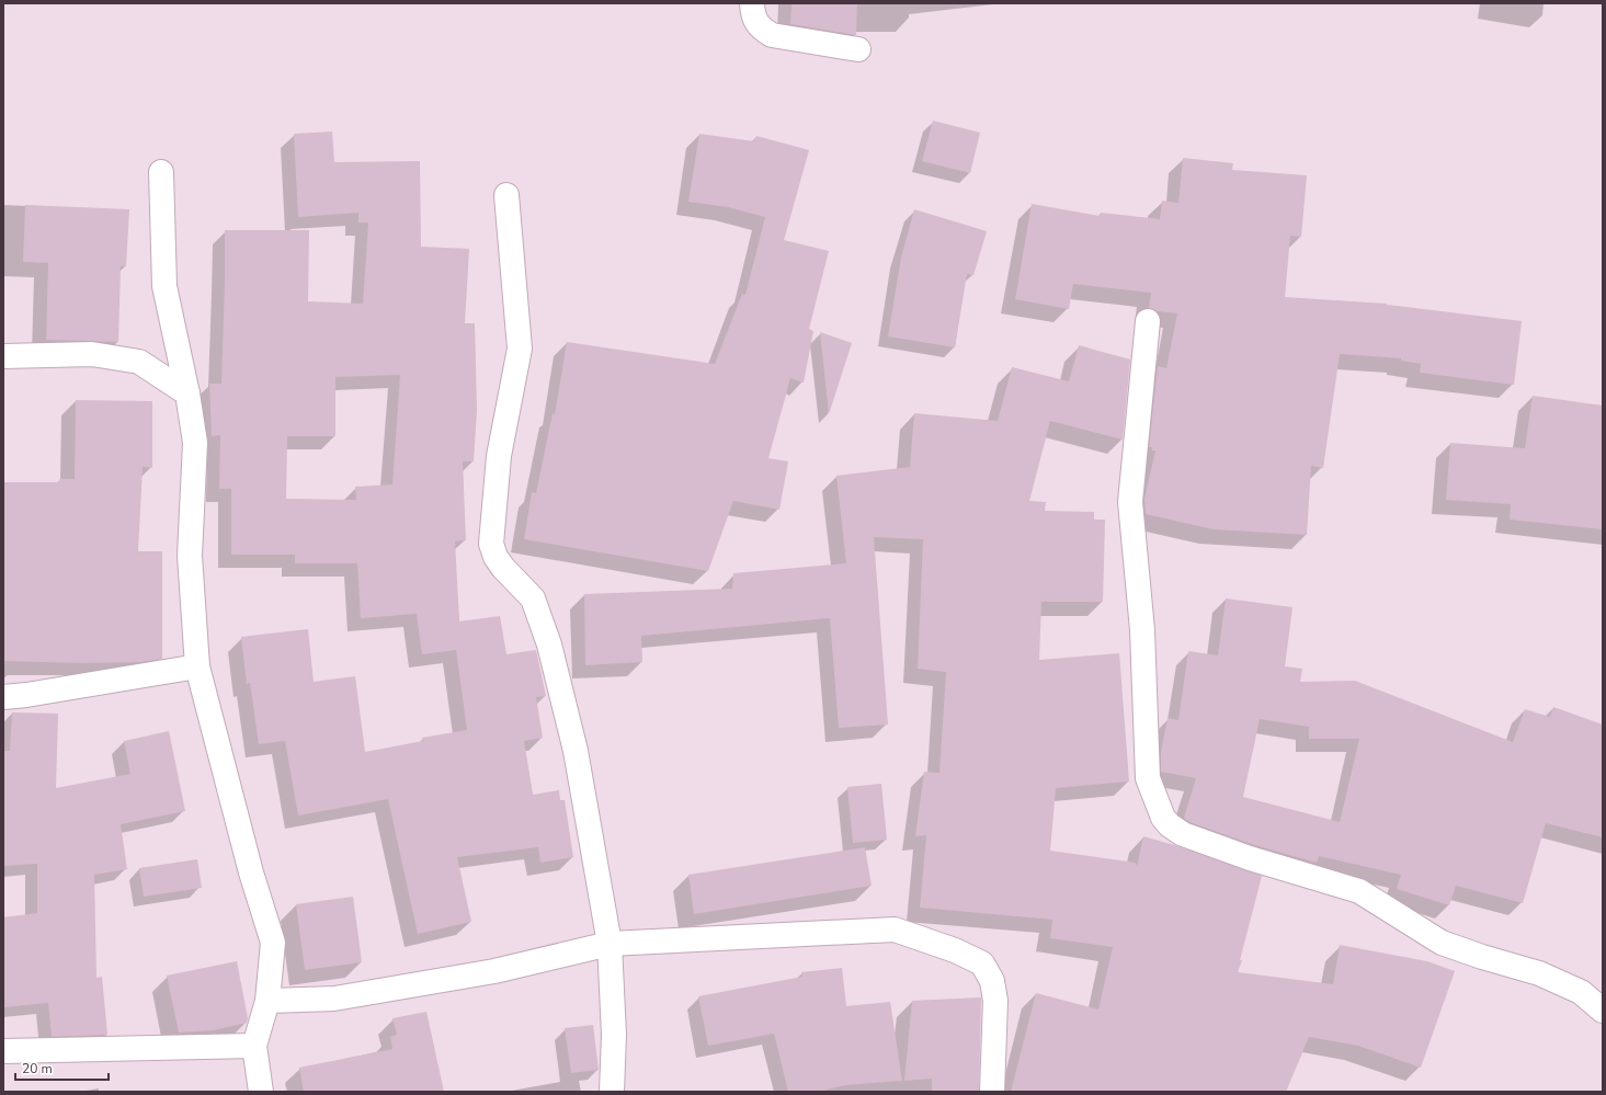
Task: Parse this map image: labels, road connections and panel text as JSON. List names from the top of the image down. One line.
{"scale_bar":"20 m"}
